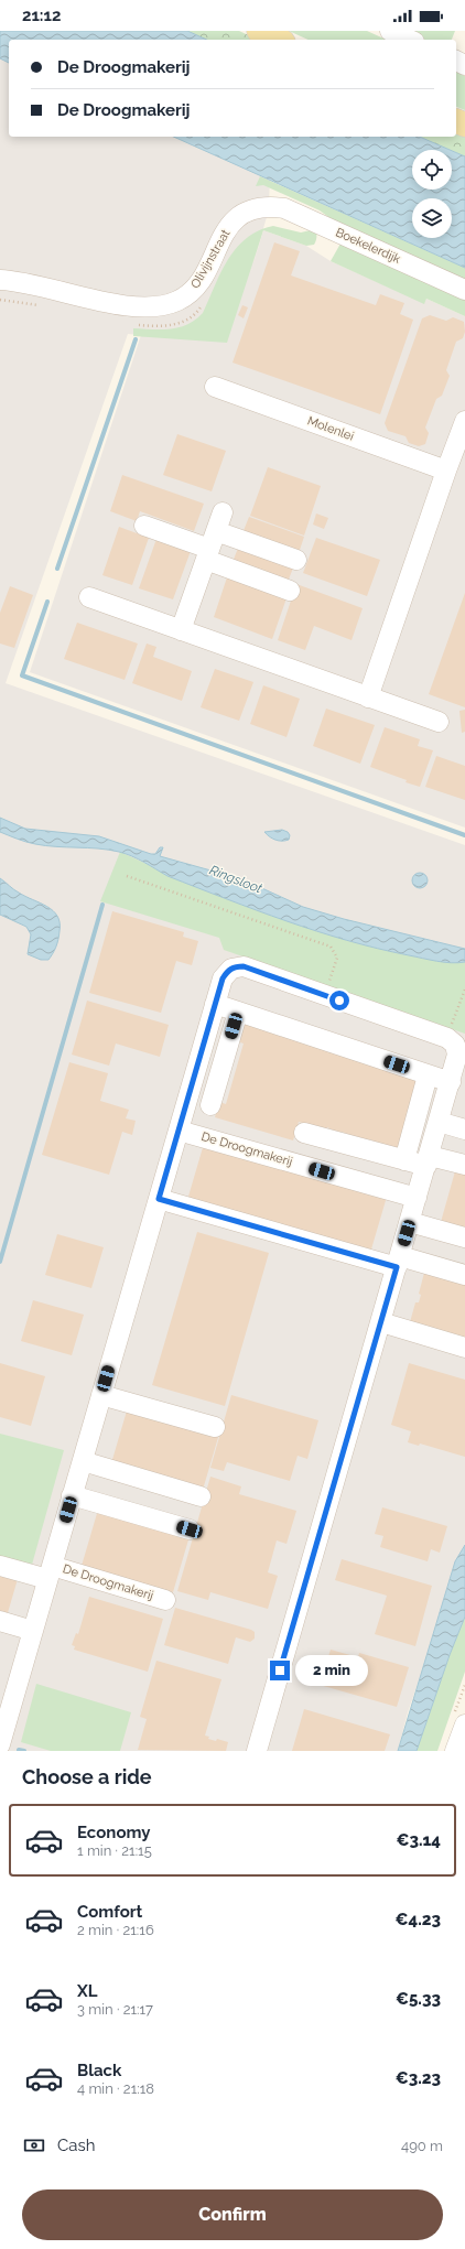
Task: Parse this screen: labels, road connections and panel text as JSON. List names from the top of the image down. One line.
{"streets":{"street":["Boekelerdijk","Olivijnstraat","Molenlei","De Droogmakerij"]},"crossings":[["Boekelerdijk","Olivijnstraat"]],"water":["Ringsloot"],"page":{"status":"21:12","banner":["De Droogmakerij","De Droogmakerij"],"bubble":"2 min","heading":"Choose a ride","list":[{"name":"Economy","note":"1 min · 21:15","value":"€3.14"},{"name":"Comfort","note":"2 min · 21:16","value":"€4.23"},{"name":"XL","note":"3 min · 21:17","value":"€5.33"},{"name":"Black","note":"4 min · 21:18","value":"€3.23"}],"pay":["Cash","490 m"],"buttons":"Confirm"}}
